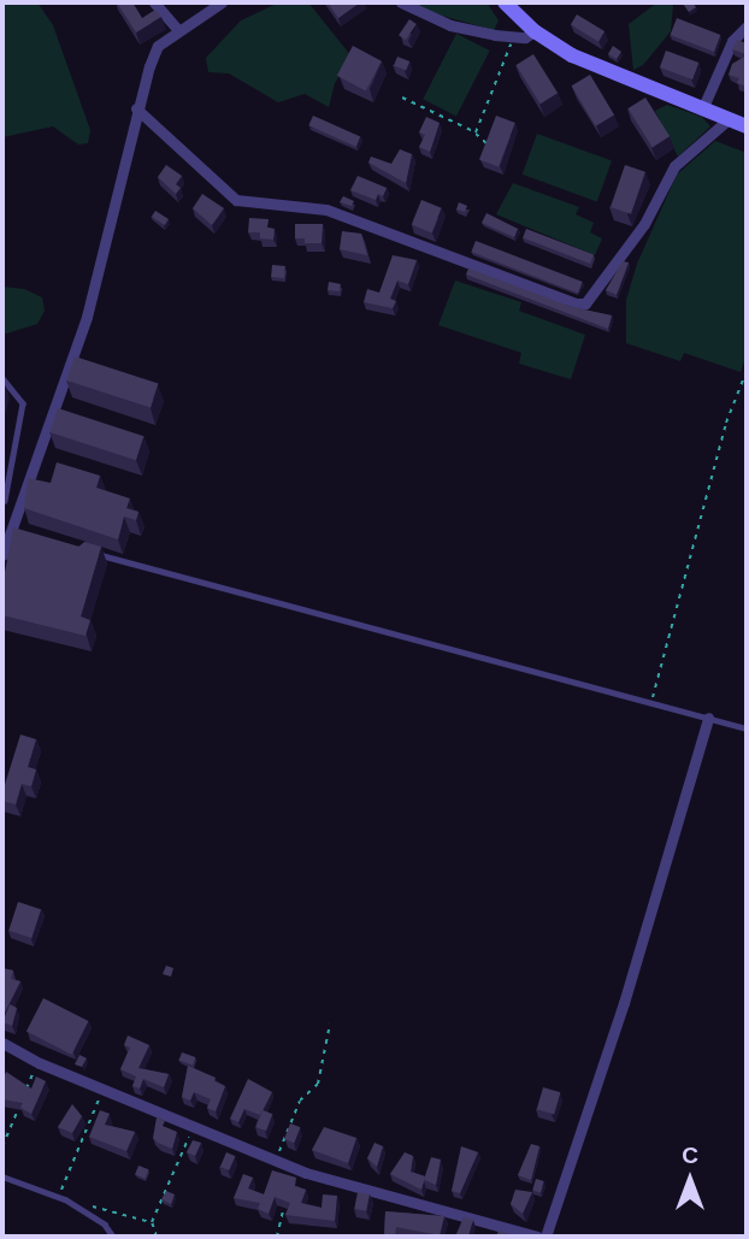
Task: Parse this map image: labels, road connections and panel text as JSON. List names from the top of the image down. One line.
{"north":"top"}
